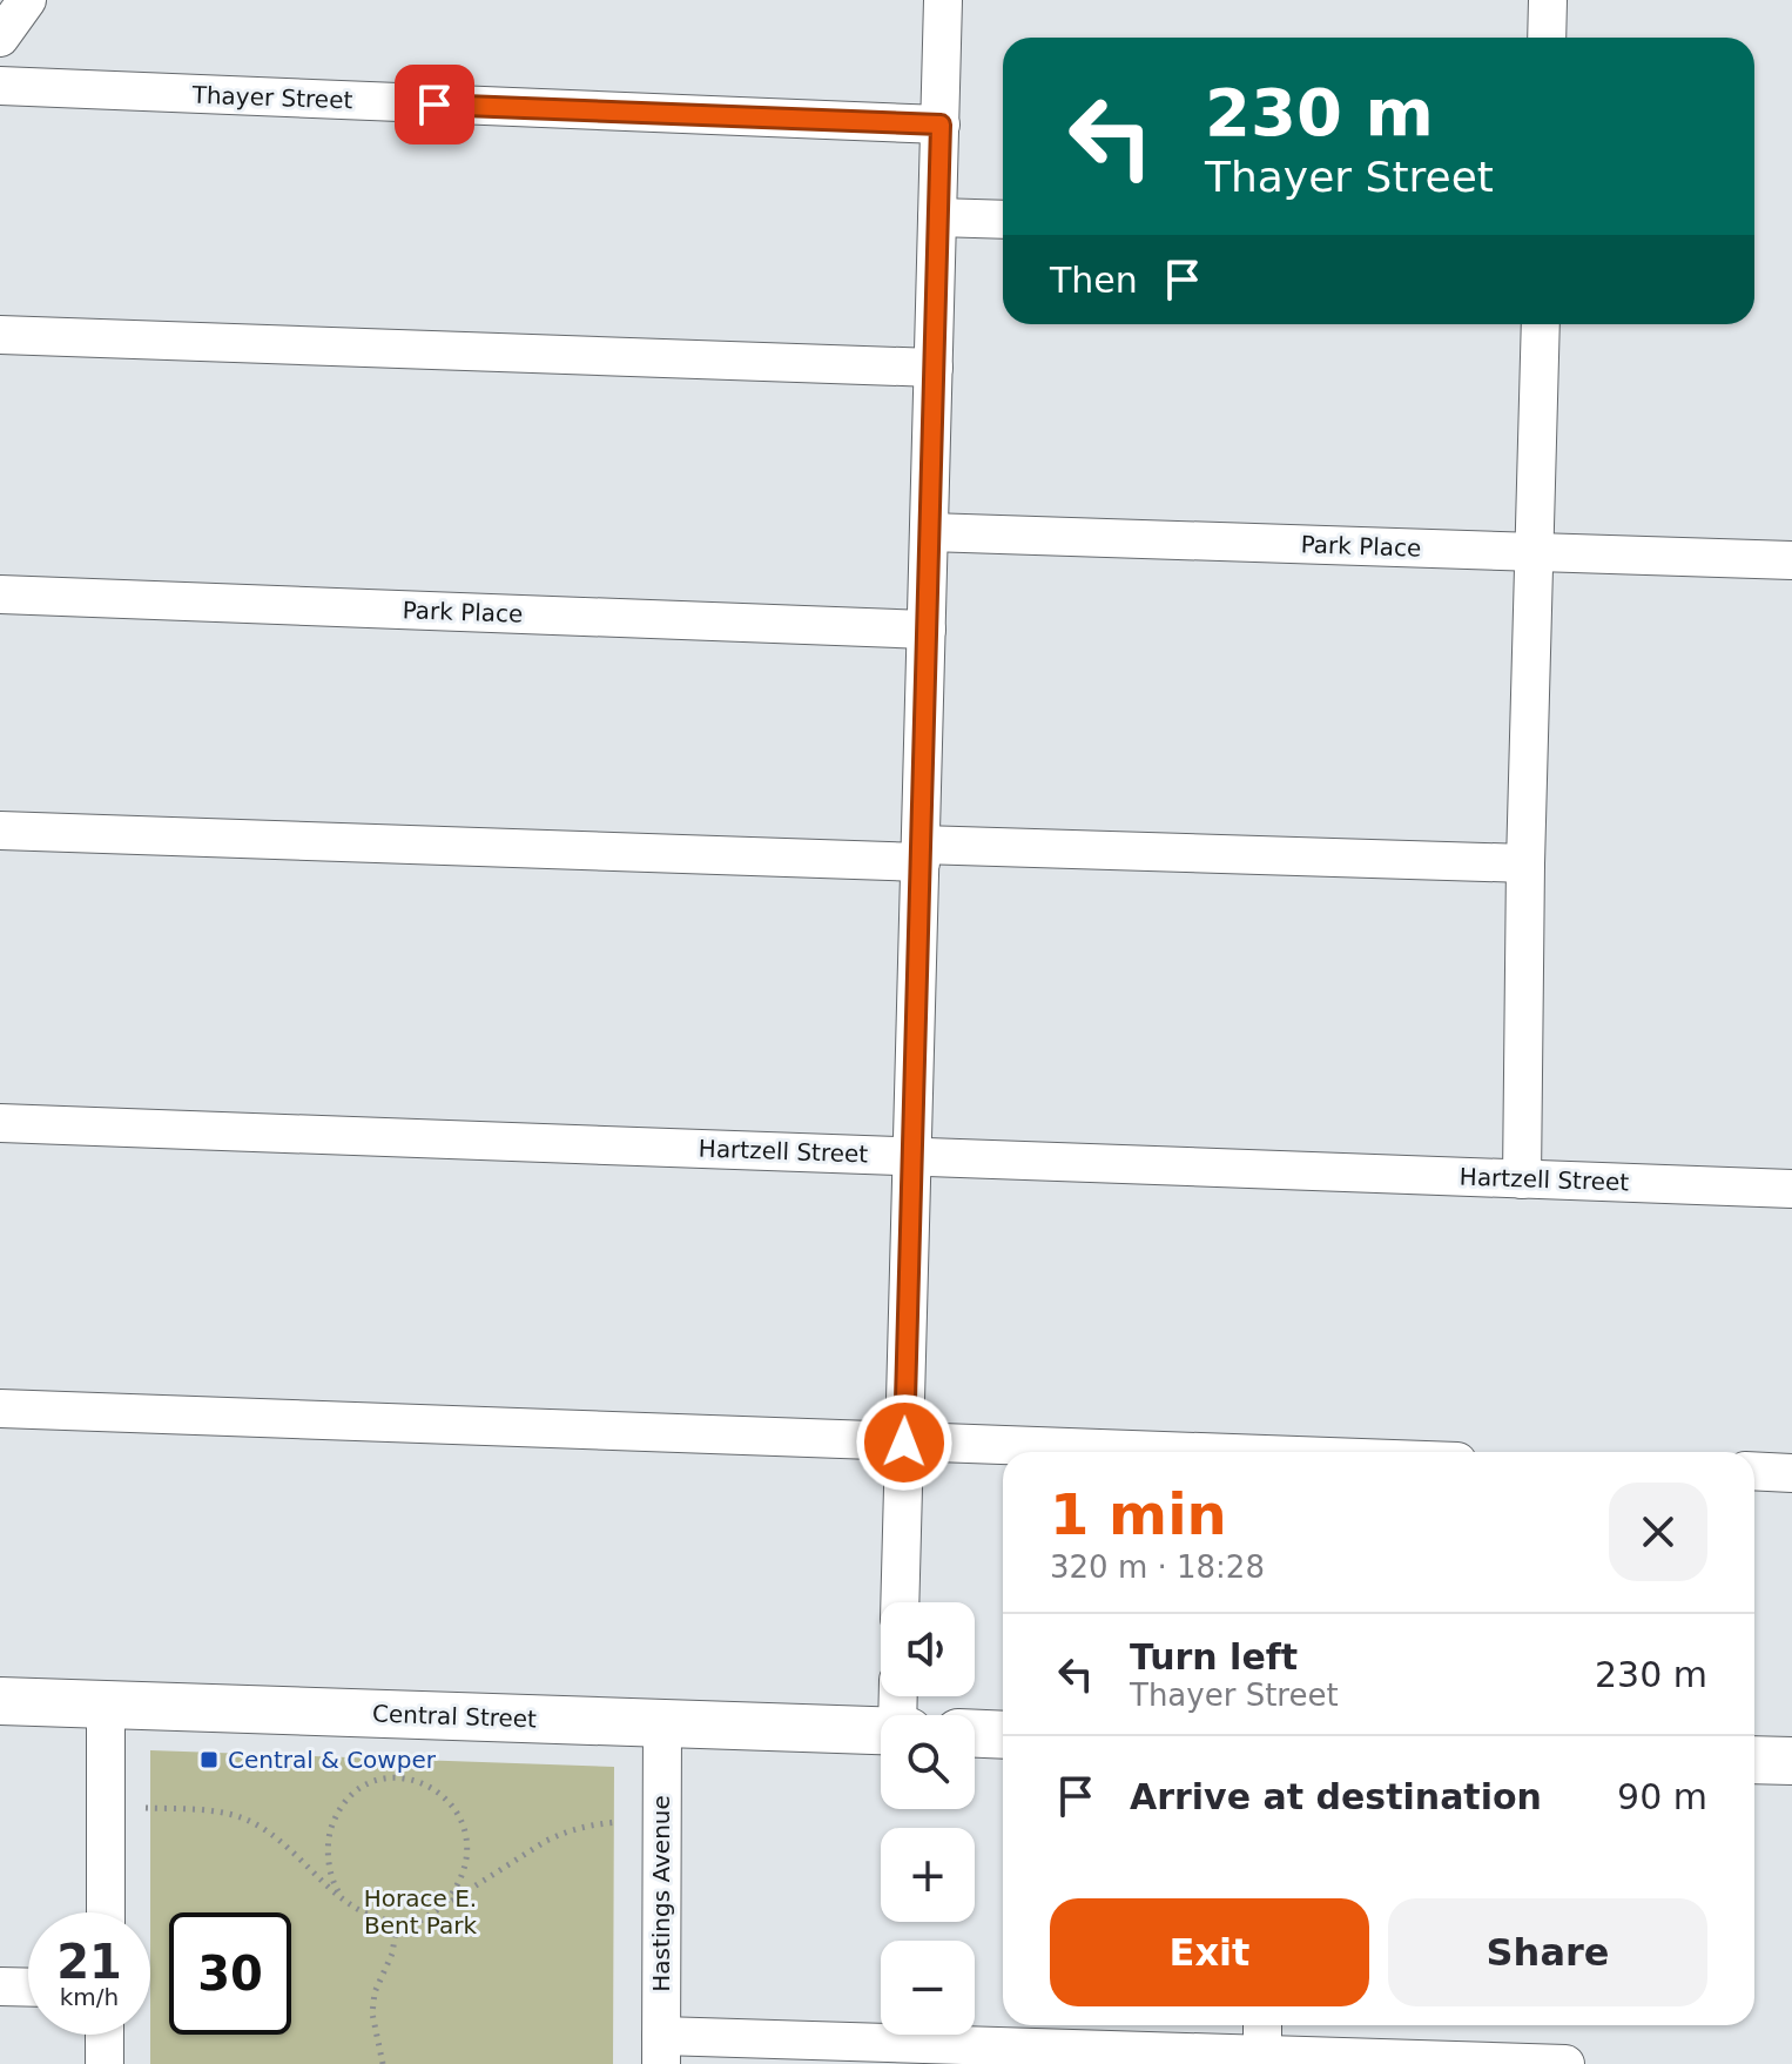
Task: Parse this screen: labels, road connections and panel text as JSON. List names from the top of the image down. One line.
{"streets":{"main road":["Central Street"],"street":["Thayer Street","Park Place","Hartzell Street","Hastings Avenue"]},"crossings":[["Central Street","Hastings Avenue"]],"parks":["Horace E. Bent Park"],"places":{"transit":["Central & Cowper"]},"page":{"turn":["230 m","Thayer Street"],"then":"Then","heading":["1 min","320 m · 18:28"],"map_buttons":["+","−"],"list":[{"name":"Turn left","note":"Thayer Street","value":"230 m"},{"name":"Arrive at destination","value":"90 m"}],"buttons":["Exit","Share"],"speed":"21 km/h","limit":"30"}}
